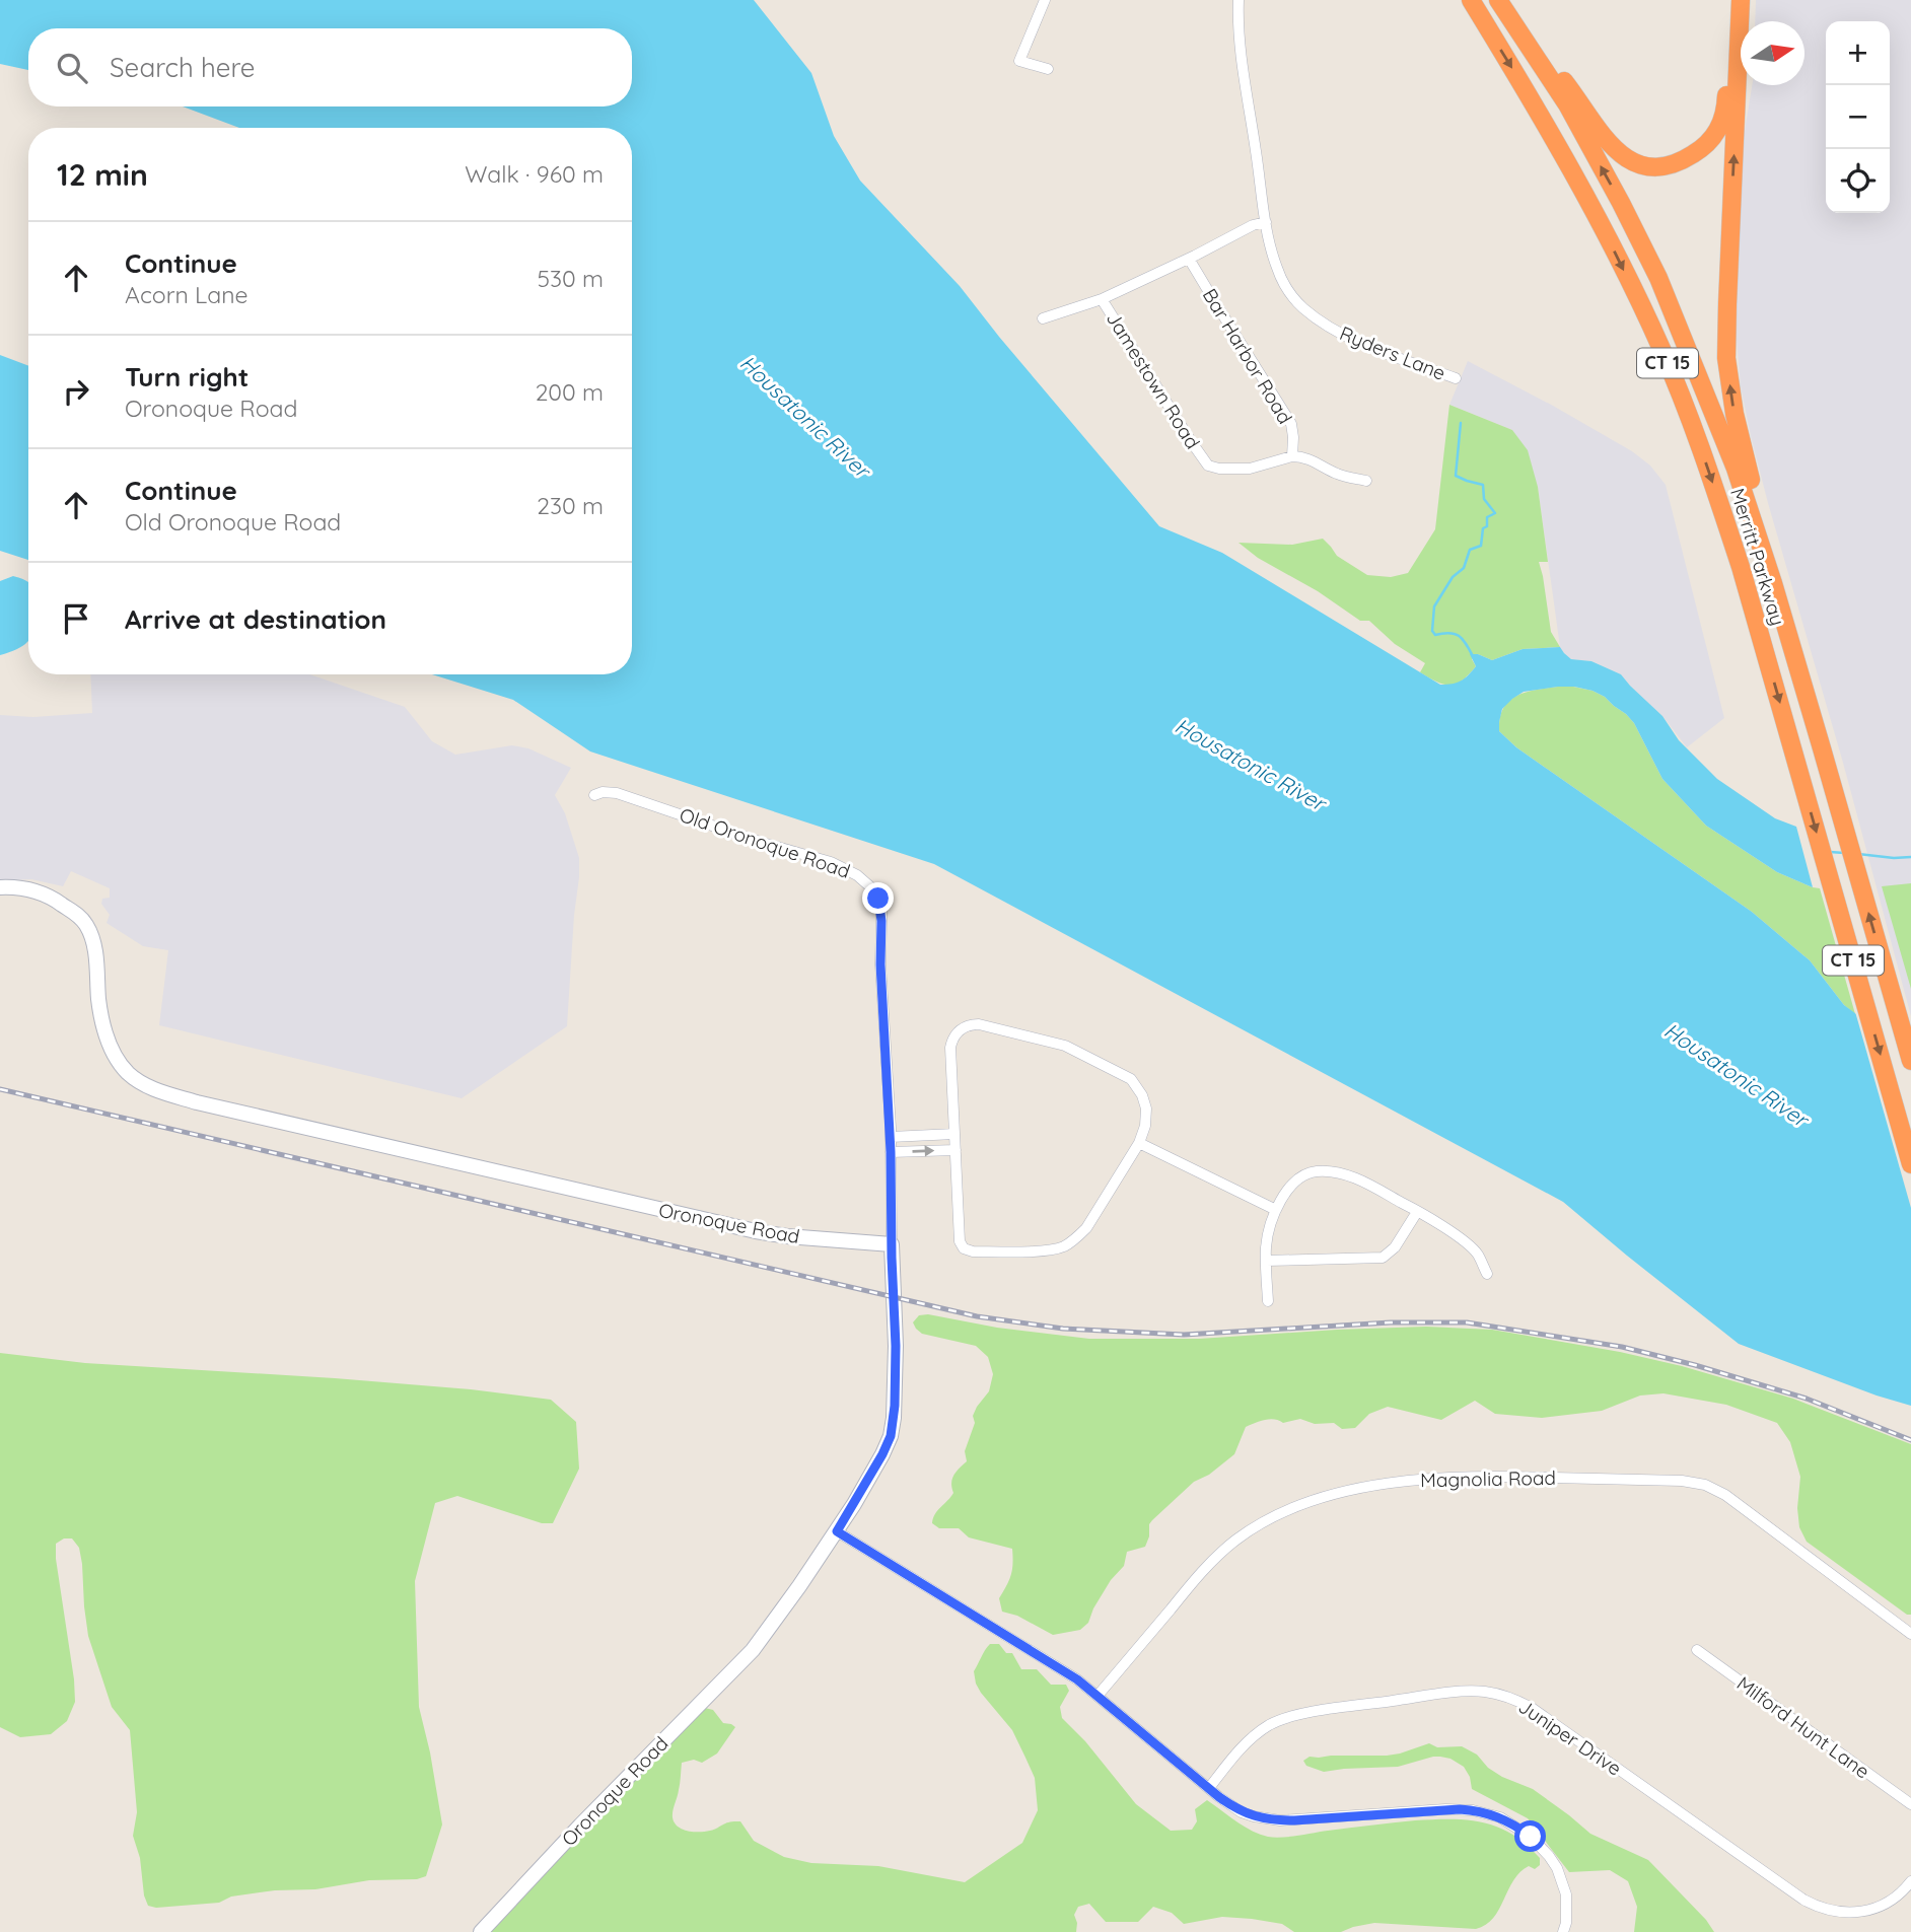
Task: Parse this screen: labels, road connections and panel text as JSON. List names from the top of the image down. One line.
{"streets":{"highway":["CT 15","Merritt Parkway"],"street":["Ryders Lane","Bar Harbor Road","Jamestown Road","Old Oronoque Road","Oronoque Road","Magnolia Road","Milford Hunt Lane","Juniper Drive"]},"crossings":[["Bar Harbor Road","Jamestown Road"],["Old Oronoque Road","Oronoque Road"]],"water":["Housatonic River"],"north":"right","page":{"map_buttons":["+","−"],"search":"Search here","heading":["12 min","Walk · 960 m"],"list":[["Continue","Acorn Lane","530 m"],["Turn right","Oronoque Road","200 m"],["Continue","Old Oronoque Road","230 m"],"Arrive at destination"]}}
